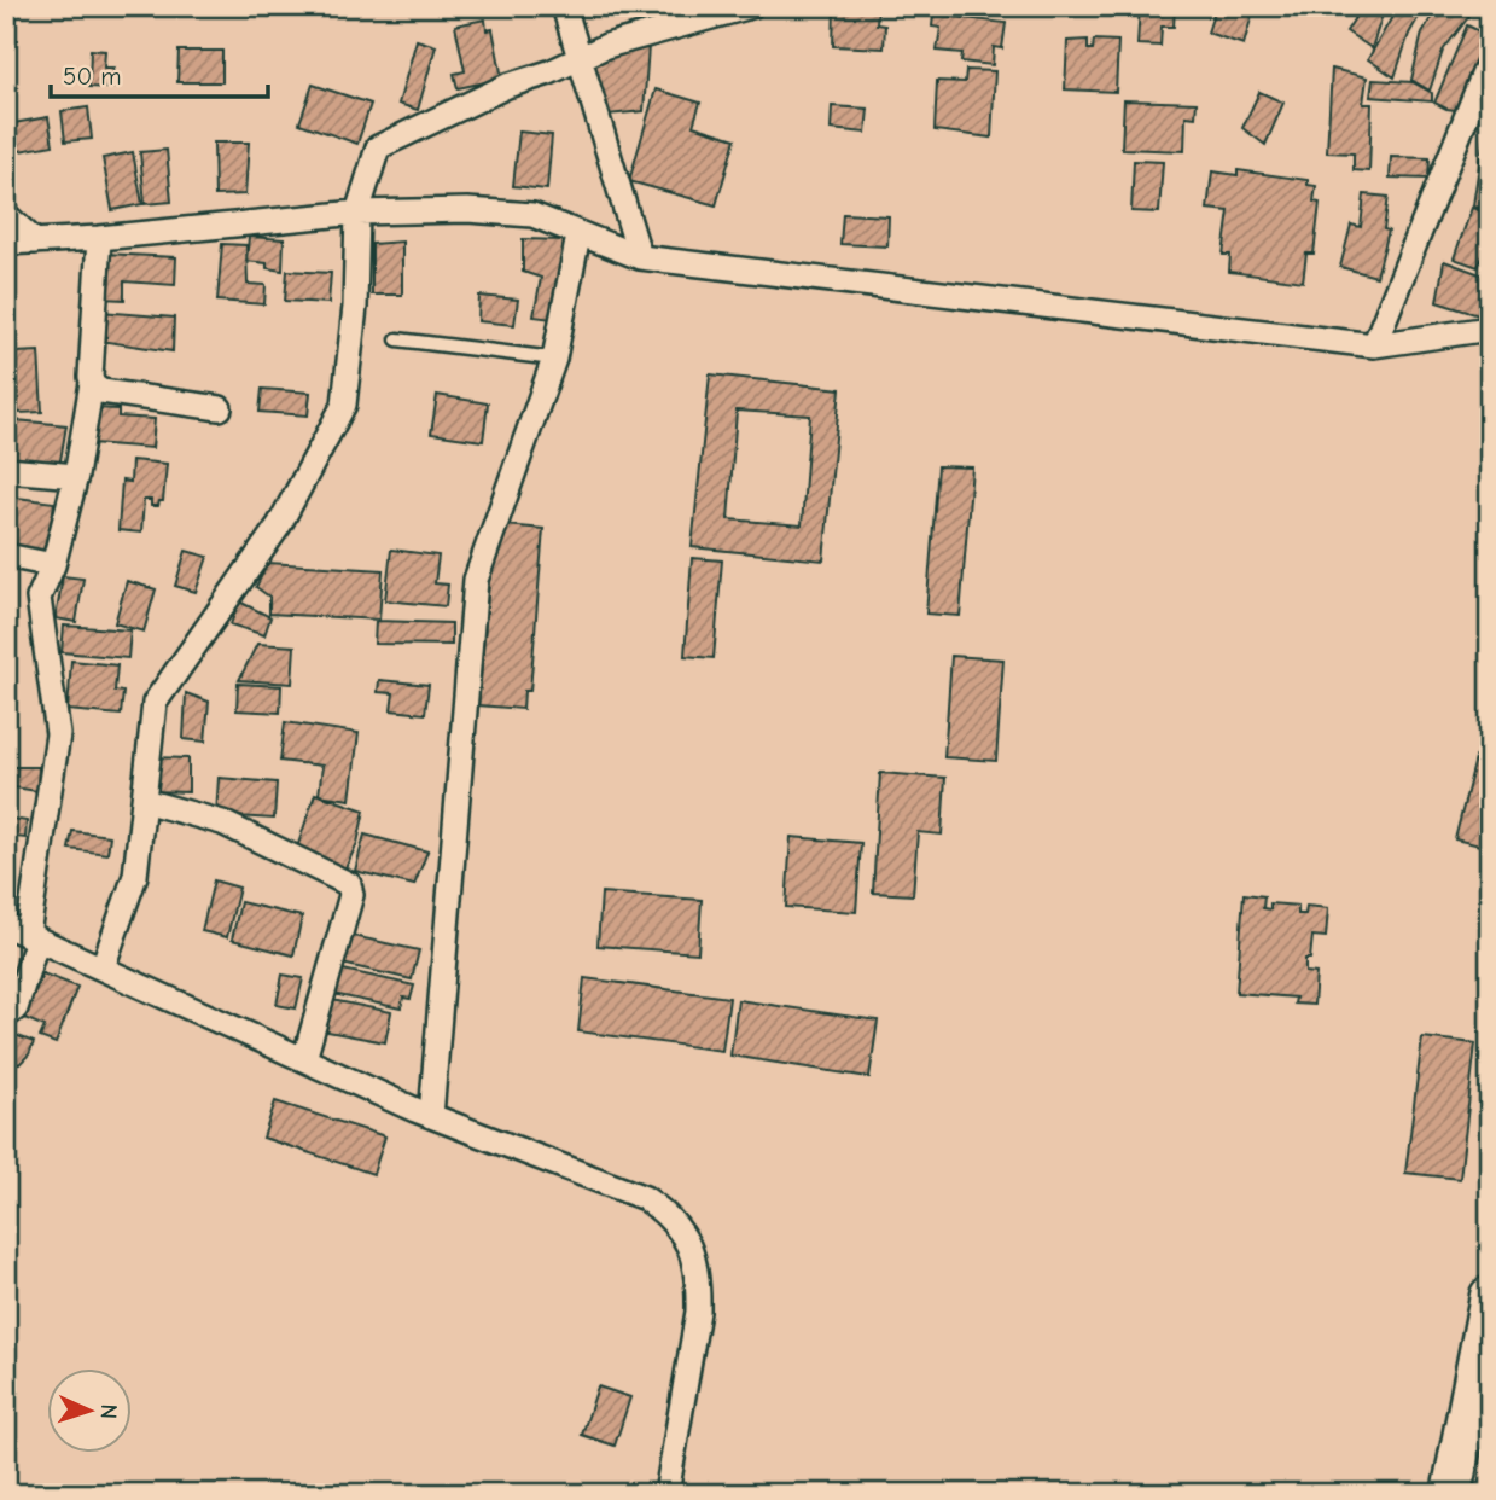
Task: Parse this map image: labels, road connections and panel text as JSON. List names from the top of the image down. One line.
{"scale_bar":"50 m","north":"right"}
